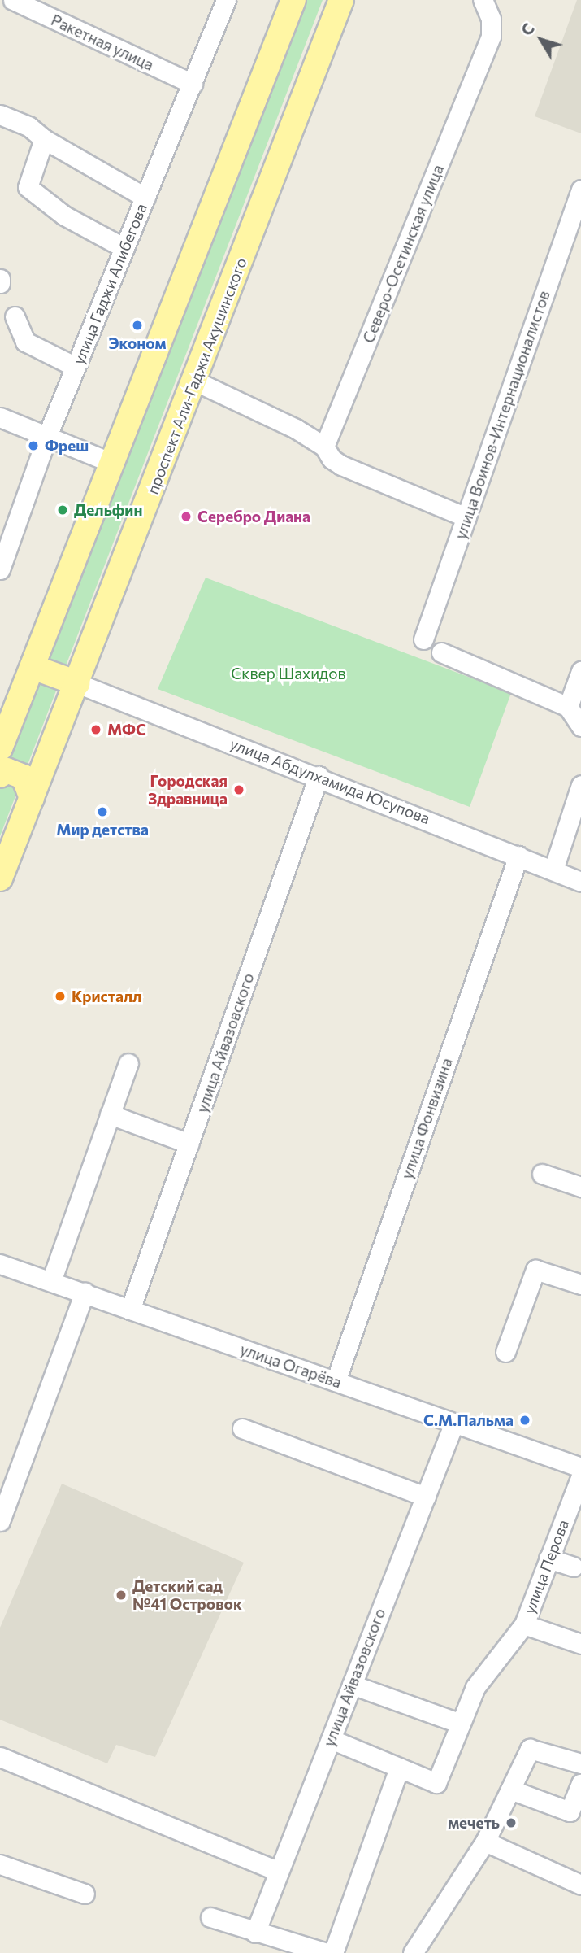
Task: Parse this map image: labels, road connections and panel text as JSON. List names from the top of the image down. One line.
{"streets":{"main road":["проспект Али-Гаджи Акушинского"],"street":["Ракетная улица","Северо-Осетинская улица","улица Гаджи Алибегова","улица Воинов-Интернационалистов","улица Абдулхамида Юсупова","улица Айвазовского","улица Фонвизина","улица Огарёва","улица Перова"]},"crossings":[["Ракетная улица","улица Гаджи Алибегова"],["проспект Али-Гаджи Акушинского","улица Абдулхамида Юсупова"],["улица Абдулхамида Юсупова","улица Айвазовского"],["улица Абдулхамида Юсупова","улица Фонвизина"],["улица Айвазовского","улица Огарёва"],["улица Фонвизина","улица Огарёва"]],"parks":["Сквер Шахидов"],"places":["Эконом","Фреш","Дельфин","Серебро Диана","МФС","Городская Здравница","Мир детства","Кристалл","С.М.Пальма","Детский сад №41 Островок","мечеть"],"north":"top left"}
